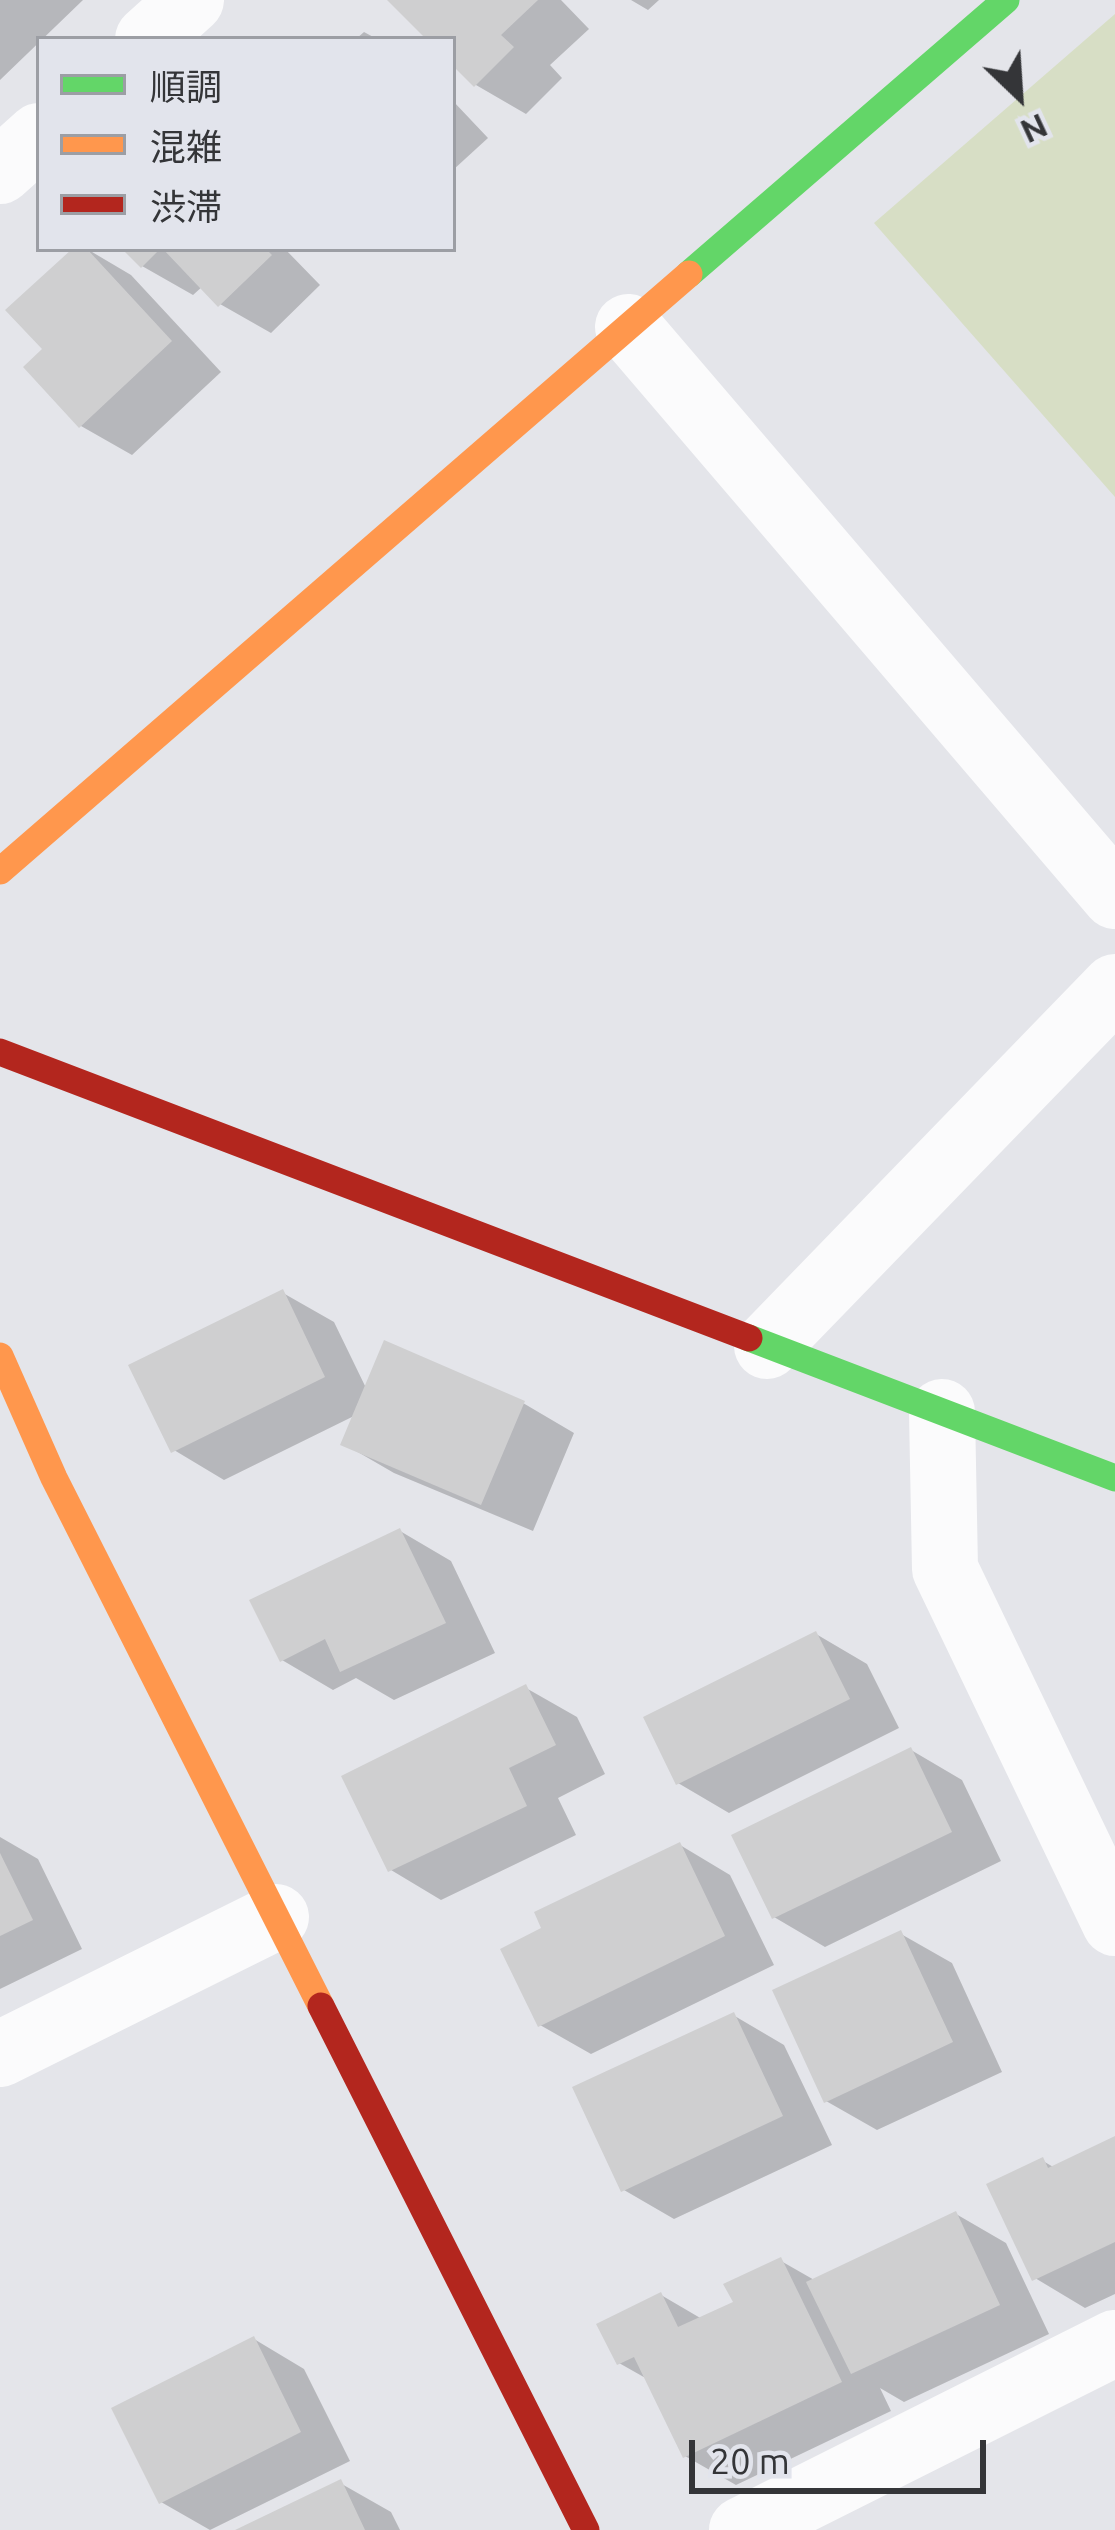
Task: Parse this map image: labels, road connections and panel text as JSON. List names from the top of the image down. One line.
{"legend":["順調","混雑","渋滞"],"scale_bar":"20 m","north":"bottom right"}
